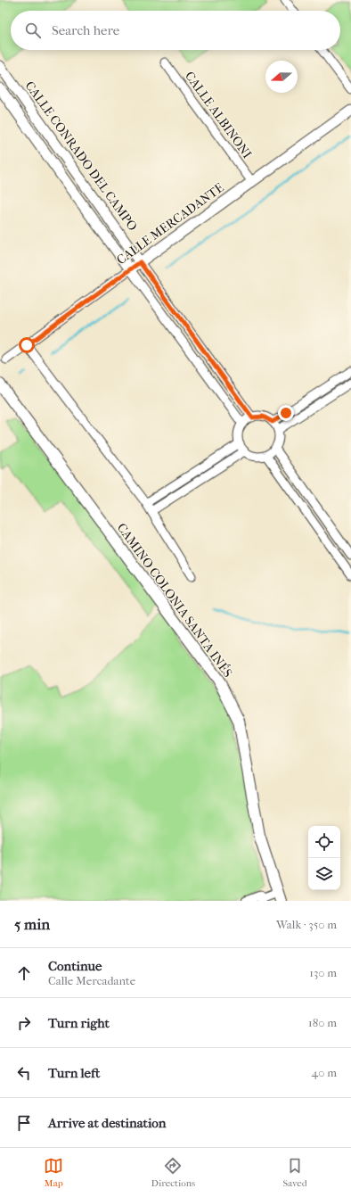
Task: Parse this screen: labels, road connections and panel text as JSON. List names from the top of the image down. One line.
{"streets":{"main road":["CAMINO COLONIA SANTA INÉS"],"street":["CALLE ALBINONI","CALLE CONRADO DEL CAMPO","CALLE MERCADANTE"]},"crossings":[["CALLE ALBINONI","CALLE MERCADANTE"],["CALLE CONRADO DEL CAMPO","CALLE MERCADANTE"]],"north":"left","page":{"search":"Search here","heading":["5 min","Walk · 350 m"],"list":[["Continue","Calle Mercadante","130 m"],["Turn right","180 m"],["Turn left","40 m"],"Arrive at destination"],"nav":["Map","Directions","Saved"]}}
